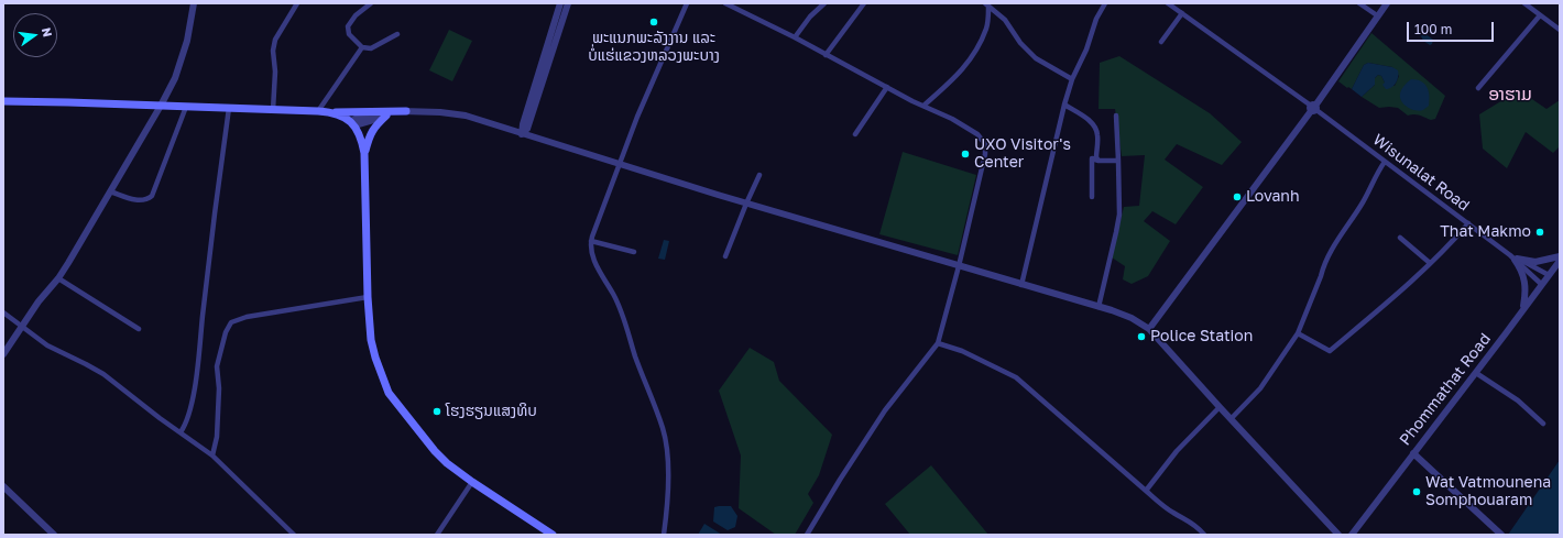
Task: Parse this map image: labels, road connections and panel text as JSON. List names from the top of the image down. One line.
{"streets":{"street":["Wisunalat Road","Phommathat Road"]},"crossings":[["Wisunalat Road","Phommathat Road"]],"districts":["ອາຮາມ"],"places":["ພະແນກພະລັງງານ ແລະ ບໍ່ແຮ່ແຂວງຫລວງພະບາງ","UXO Visitor's Center","Lovanh","That Makmo","Police Station","ໂຮງຮຽນແສງທິບ","Wat Vatmounena Somphouaram"],"scale_bar":"100 m","north":"right"}
